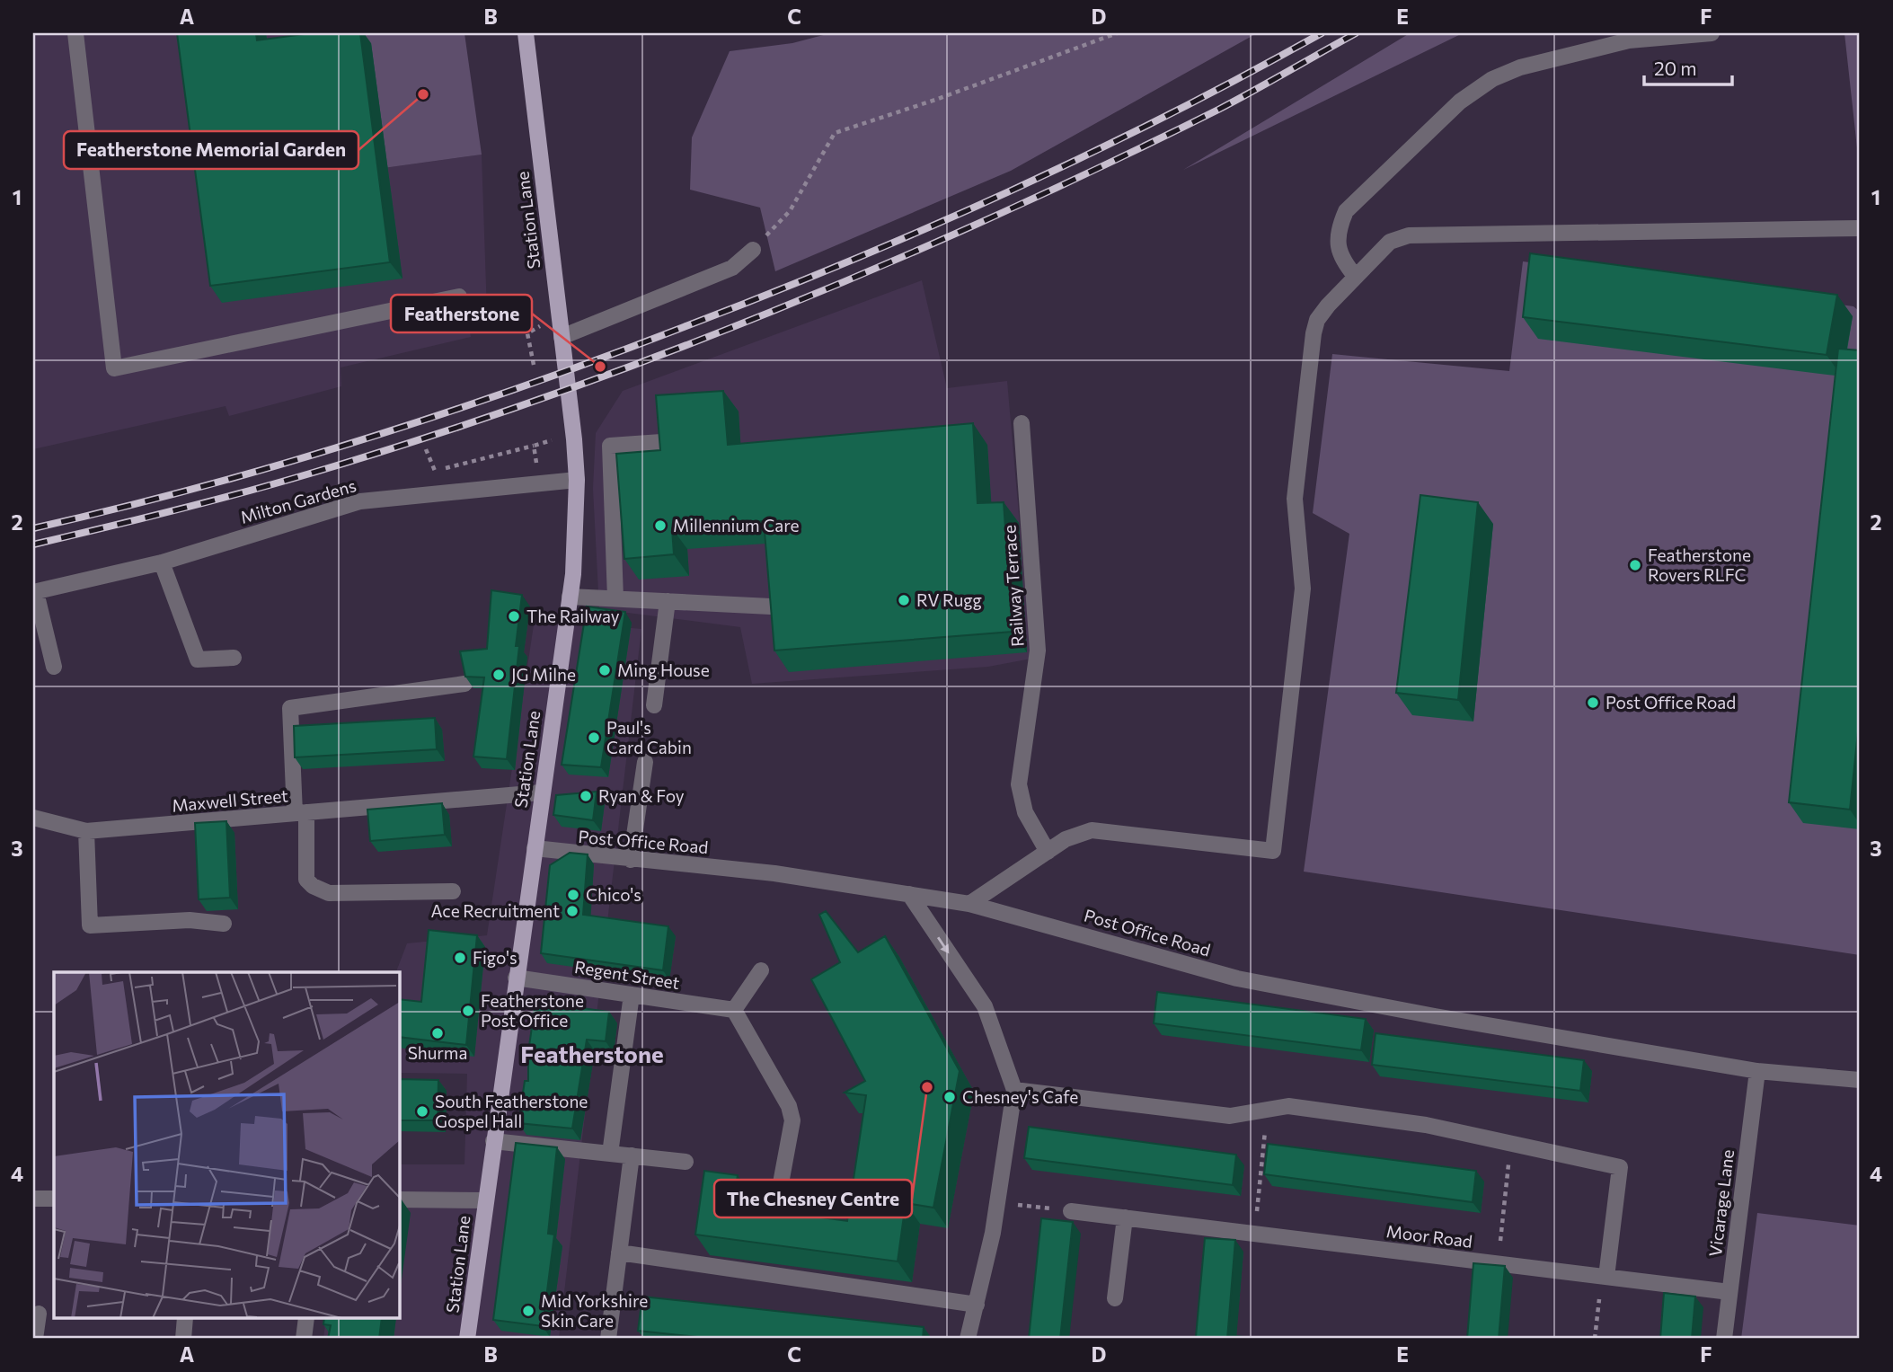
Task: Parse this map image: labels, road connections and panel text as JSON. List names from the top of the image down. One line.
{"streets":{"main road":["Station Lane"],"street":["Milton Gardens","Railway Terrace","Maxwell Street","Post Office Road","Regent Street","Vicarage Lane","Moor Road"]},"crossings":[["Station Lane","Milton Gardens"],["Station Lane","Maxwell Street"],["Station Lane","Post Office Road"],["Station Lane","Regent Street"],["Post Office Road","Vicarage Lane"],["Vicarage Lane","Moor Road"]],"districts":["Featherstone"],"places":["Featherstone Memorial Garden","Featherstone","Millennium Care","Featherstone Rovers RLFC","RV Rugg","The Railway","Ming House","JG Milne","Post Office Road","Paul's Card Cabin","Ryan & Foy","Chico's","Ace Recruitment","Figo's","Featherstone Post Office","Shurma","The Chesney Centre","Chesney's Cafe","South Featherstone Gospel Hall","Mid Yorkshire Skin Care"],"scale_bar":"20 m","grid":{"columns":["A","B","C","D","E","F"],"rows":["1","2","3","4"]}}
